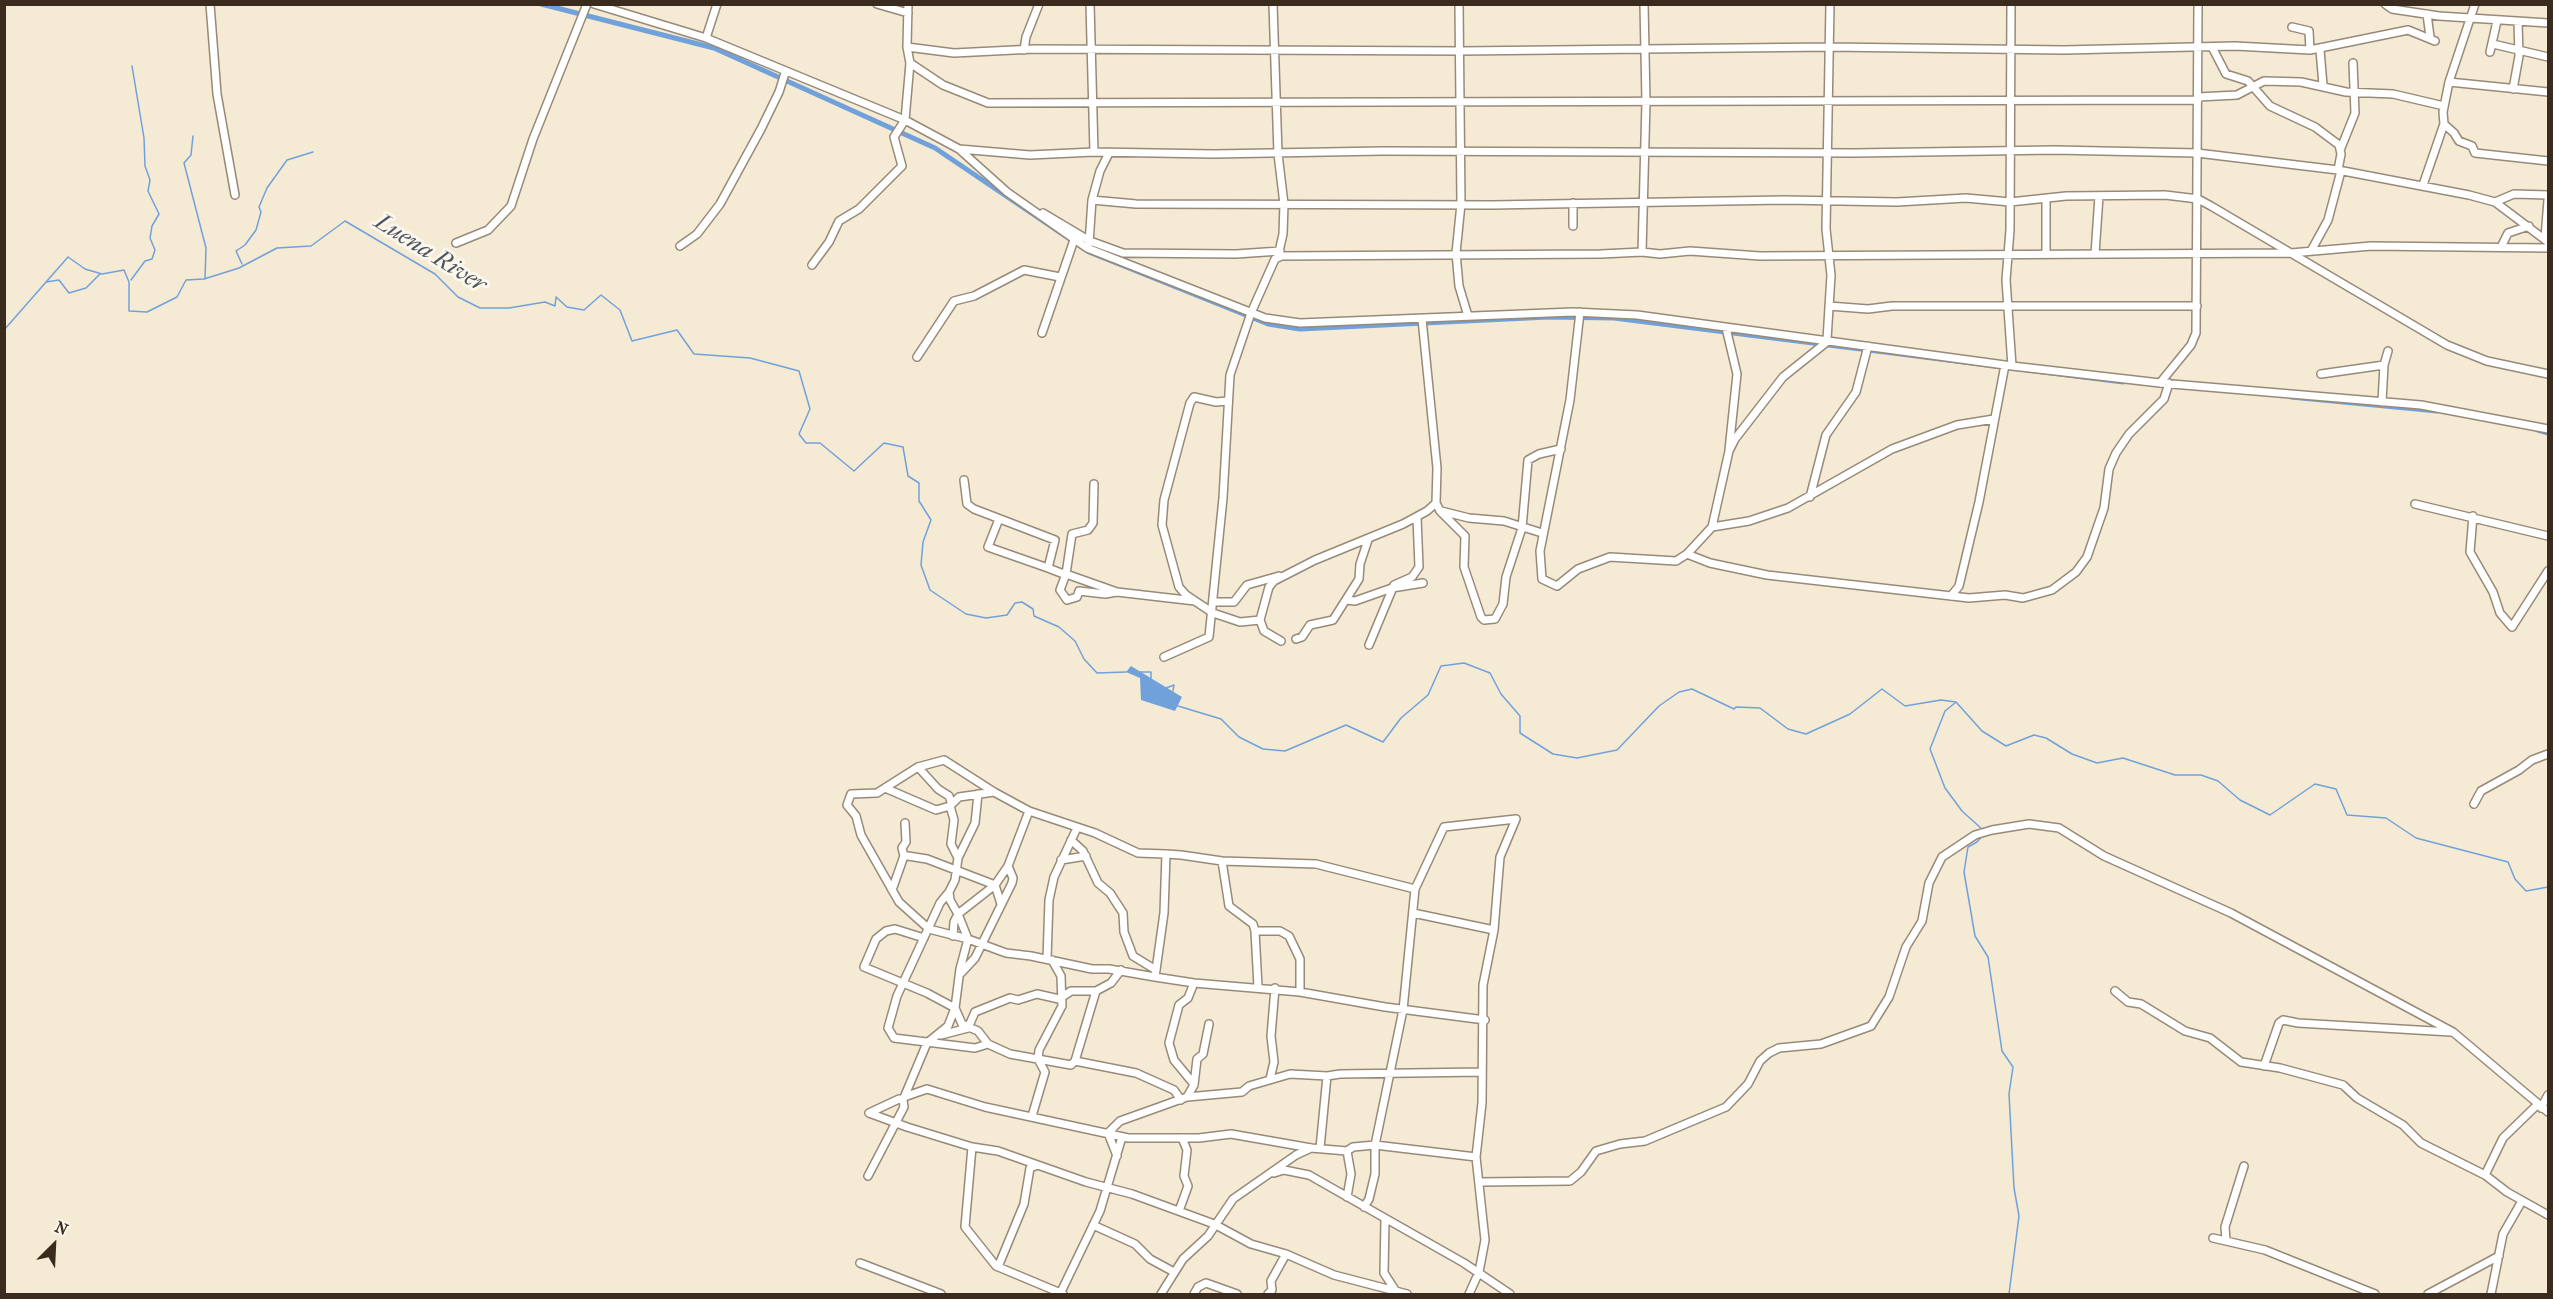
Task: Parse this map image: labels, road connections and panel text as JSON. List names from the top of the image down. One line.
{"water":["Luena River"],"north":"top right"}
